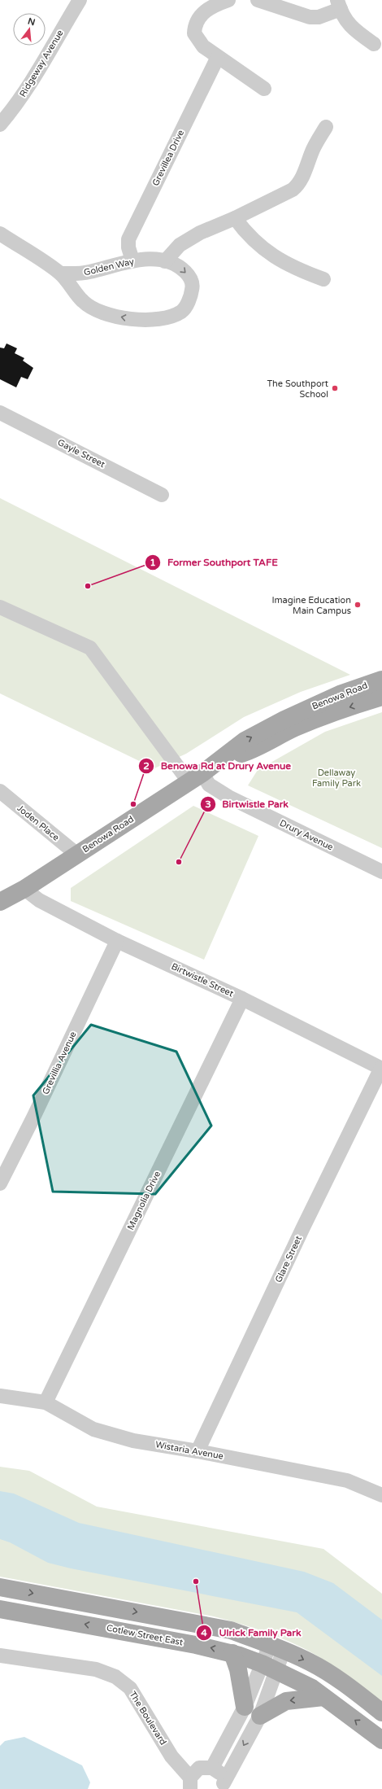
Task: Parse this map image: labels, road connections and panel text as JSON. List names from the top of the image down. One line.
{"streets":{"main road":["Benowa Road","Cotlew Street East"],"street":["Ridgeway Avenue","Grevillea Drive","Golden Way","Gayle Street","Joden Place","Drury Avenue","Birtwistle Street","Grevillia Avenue","Magnolia Drive","Glare Street","Wistaria Avenue","The Boulevard"]},"crossings":[["Grevillea Drive","Golden Way"],["Benowa Road","Joden Place"],["Benowa Road","Drury Avenue"],["Benowa Road","Birtwistle Street"],["Birtwistle Street","Grevillia Avenue"],["Birtwistle Street","Magnolia Drive"],["Birtwistle Street","Glare Street"],["Magnolia Drive","Wistaria Avenue"],["Glare Street","Wistaria Avenue"]],"parks":["Dellaway Family Park"],"places":["The Southport School","Former Southport TAFE","Imagine Education Main Campus","Benowa Rd at Drury Avenue","Birtwistle Park","Ulrick Family Park"],"north":"top"}
